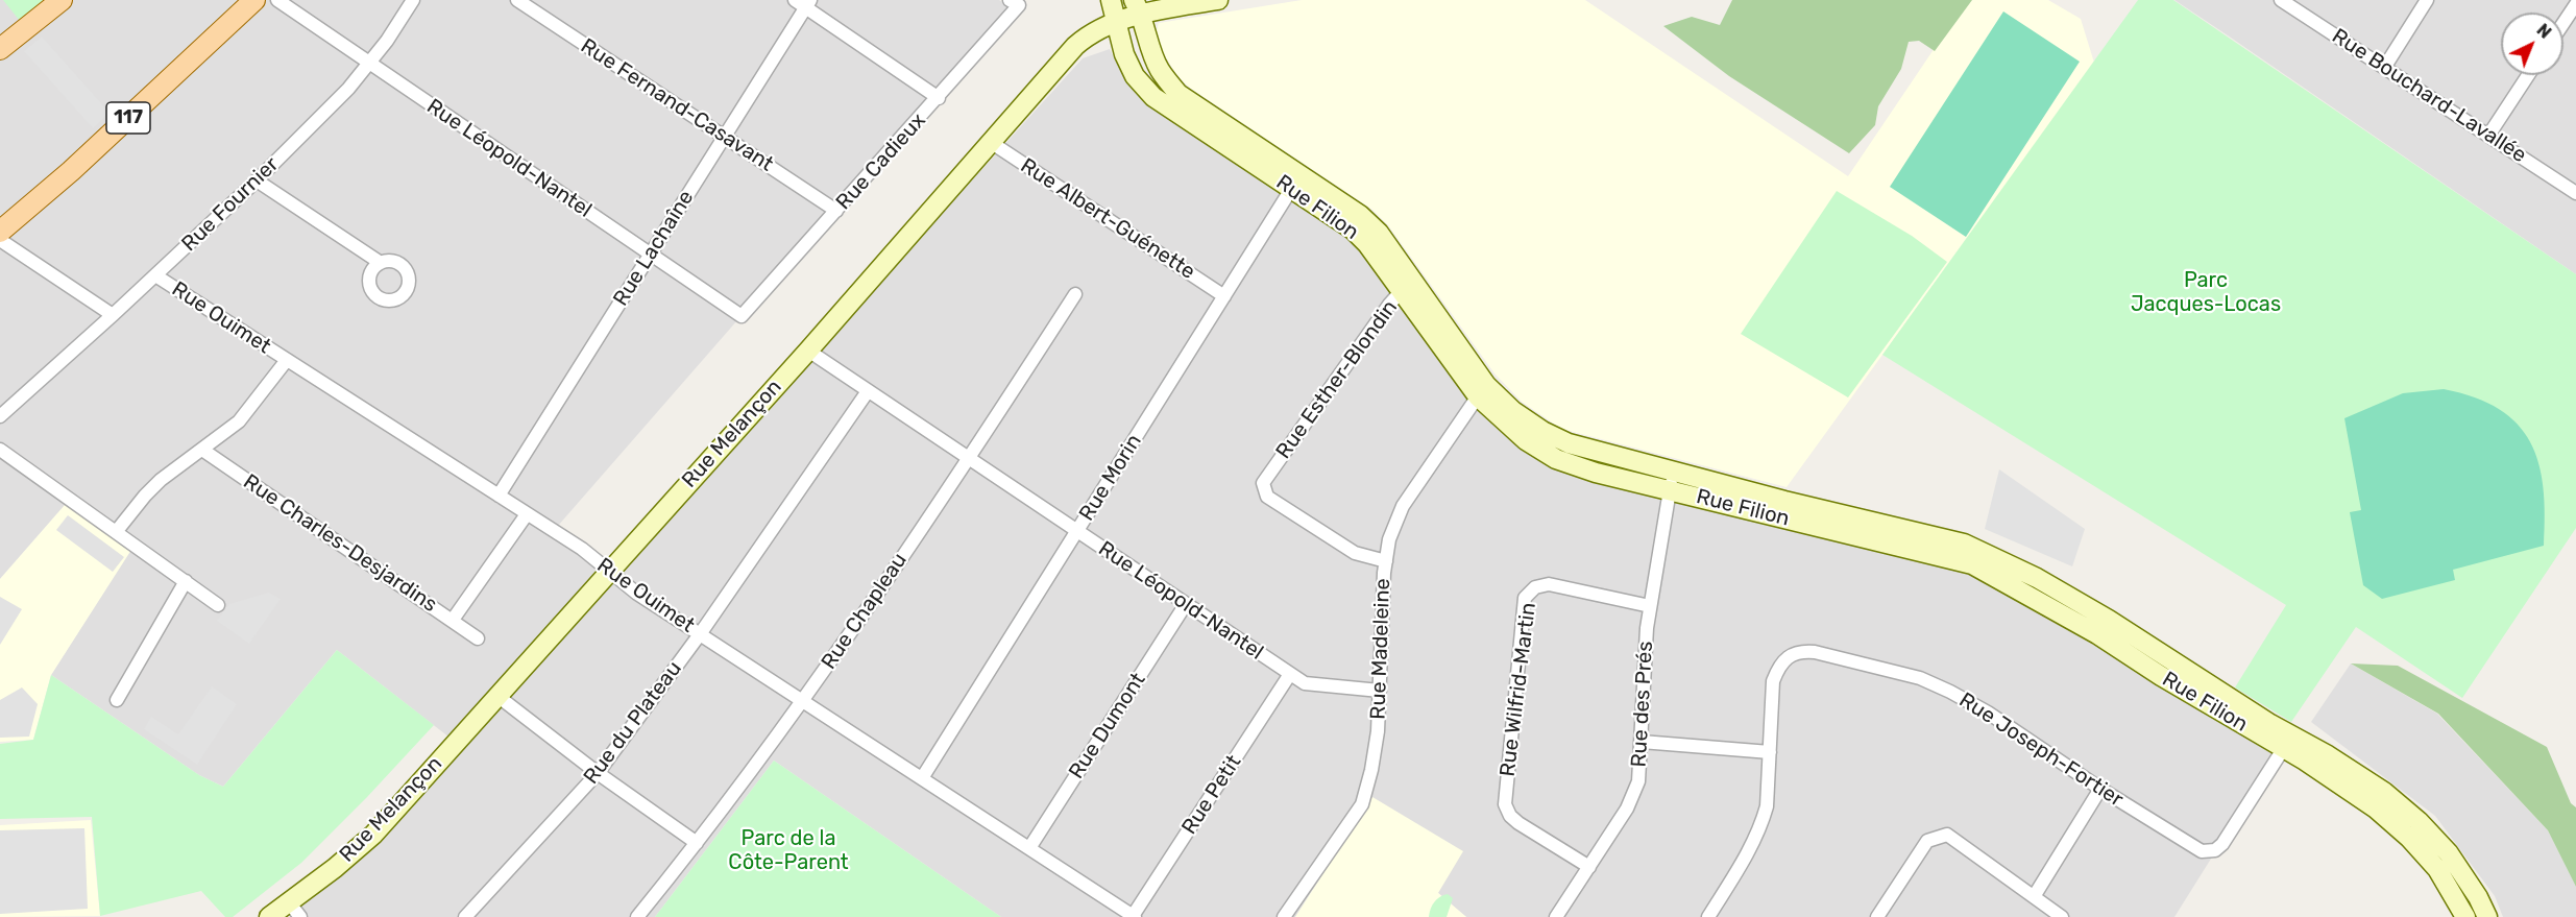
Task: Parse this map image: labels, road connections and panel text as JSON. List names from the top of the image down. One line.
{"streets":{"main road":["117"],"street":["Rue Bouchard-Lavallée","Rue Fernand-Casavant","Rue Léopold-Nantel","Rue Cadieux","Rue Fournier","Rue Filion","Rue Albert-Guénette","Rue Lachaîne","Rue Ouimet","Rue Esther-Blondin","Rue Melançon","Rue Morin","Rue Charles-Desjardins","Rue Chapleau","Rue Madeleine","Rue Wilfrid-Martin","Rue des Prés","Rue du Plateau","Rue Dumont","Rue Joseph-Fortier","Rue Petit"]},"crossings":[["Rue Fernand-Casavant","Rue Cadieux"],["Rue Fernand-Casavant","Rue Lachaîne"],["Rue Léopold-Nantel","Rue Cadieux"],["Rue Léopold-Nantel","Rue Fournier"],["Rue Léopold-Nantel","Rue Lachaîne"],["Rue Léopold-Nantel","Rue Melançon"],["Rue Léopold-Nantel","Rue Morin"],["Rue Léopold-Nantel","Rue Chapleau"],["Rue Léopold-Nantel","Rue Madeleine"],["Rue Léopold-Nantel","Rue du Plateau"],["Rue Léopold-Nantel","Rue Dumont"],["Rue Léopold-Nantel","Rue Petit"],["Rue Fournier","Rue Ouimet"],["Rue Filion","Rue Esther-Blondin"],["Rue Filion","Rue Melançon"],["Rue Filion","Rue Morin"],["Rue Filion","Rue Madeleine"],["Rue Filion","Rue des Prés"],["Rue Filion","Rue Joseph-Fortier"],["Rue Albert-Guénette","Rue Melançon"],["Rue Albert-Guénette","Rue Morin"],["Rue Lachaîne","Rue Ouimet"],["Rue Ouimet","Rue Melançon"],["Rue Ouimet","Rue Morin"],["Rue Ouimet","Rue Chapleau"],["Rue Ouimet","Rue du Plateau"],["Rue Ouimet","Rue Dumont"],["Rue Ouimet","Rue Petit"],["Rue Esther-Blondin","Rue Madeleine"],["Rue Wilfrid-Martin","Rue des Prés"]],"parks":["Parc Jacques-Locas","Parc de la Côte-Parent"],"north":"top right"}
